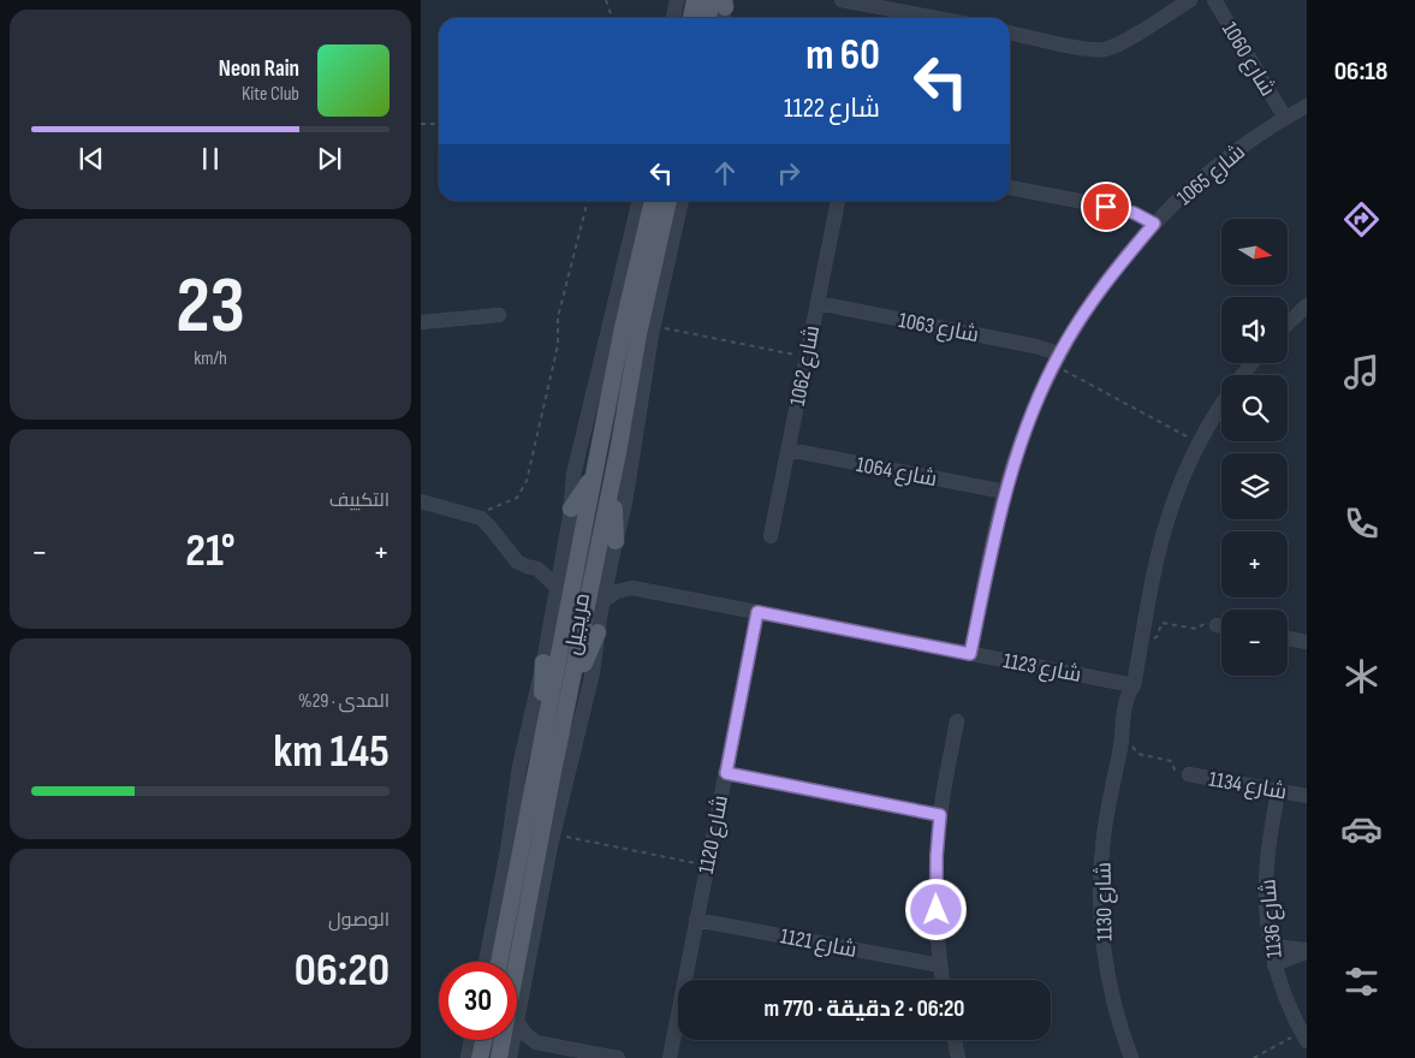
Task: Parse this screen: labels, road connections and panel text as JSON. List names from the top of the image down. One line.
{"streets":{"main road":["مريجيل"],"street":["شارع 1060","شارع 1065","شارع 1063","شارع 1062","شارع 1064","شارع 1123","شارع 1134","شارع 1120","شارع 1130","شارع 1136","شارع 1121"]},"crossings":[["شارع 1060","شارع 1065"],["شارع 1065","شارع 1063"],["شارع 1065","شارع 1064"],["شارع 1065","شارع 1123"],["شارع 1063","شارع 1062"],["شارع 1062","شارع 1064"],["شارع 1123","شارع 1120"],["شارع 1123","شارع 1130"],["شارع 1134","شارع 1136"],["شارع 1120","شارع 1121"]],"north":"right","page":{"tabs":"06:18","turn":["60 m","شارع 1122"],"song":["Neon Rain","Kite Club"],"map_buttons":["+","−"],"tile":[["23","km/h"],"التكييف",["المدى · 29%","145 km"],["الوصول","06:20"]],"heat":["−","21°","+"],"limit":"30","trip":"06:20 · 2 دقيقة · 770 m"}}
